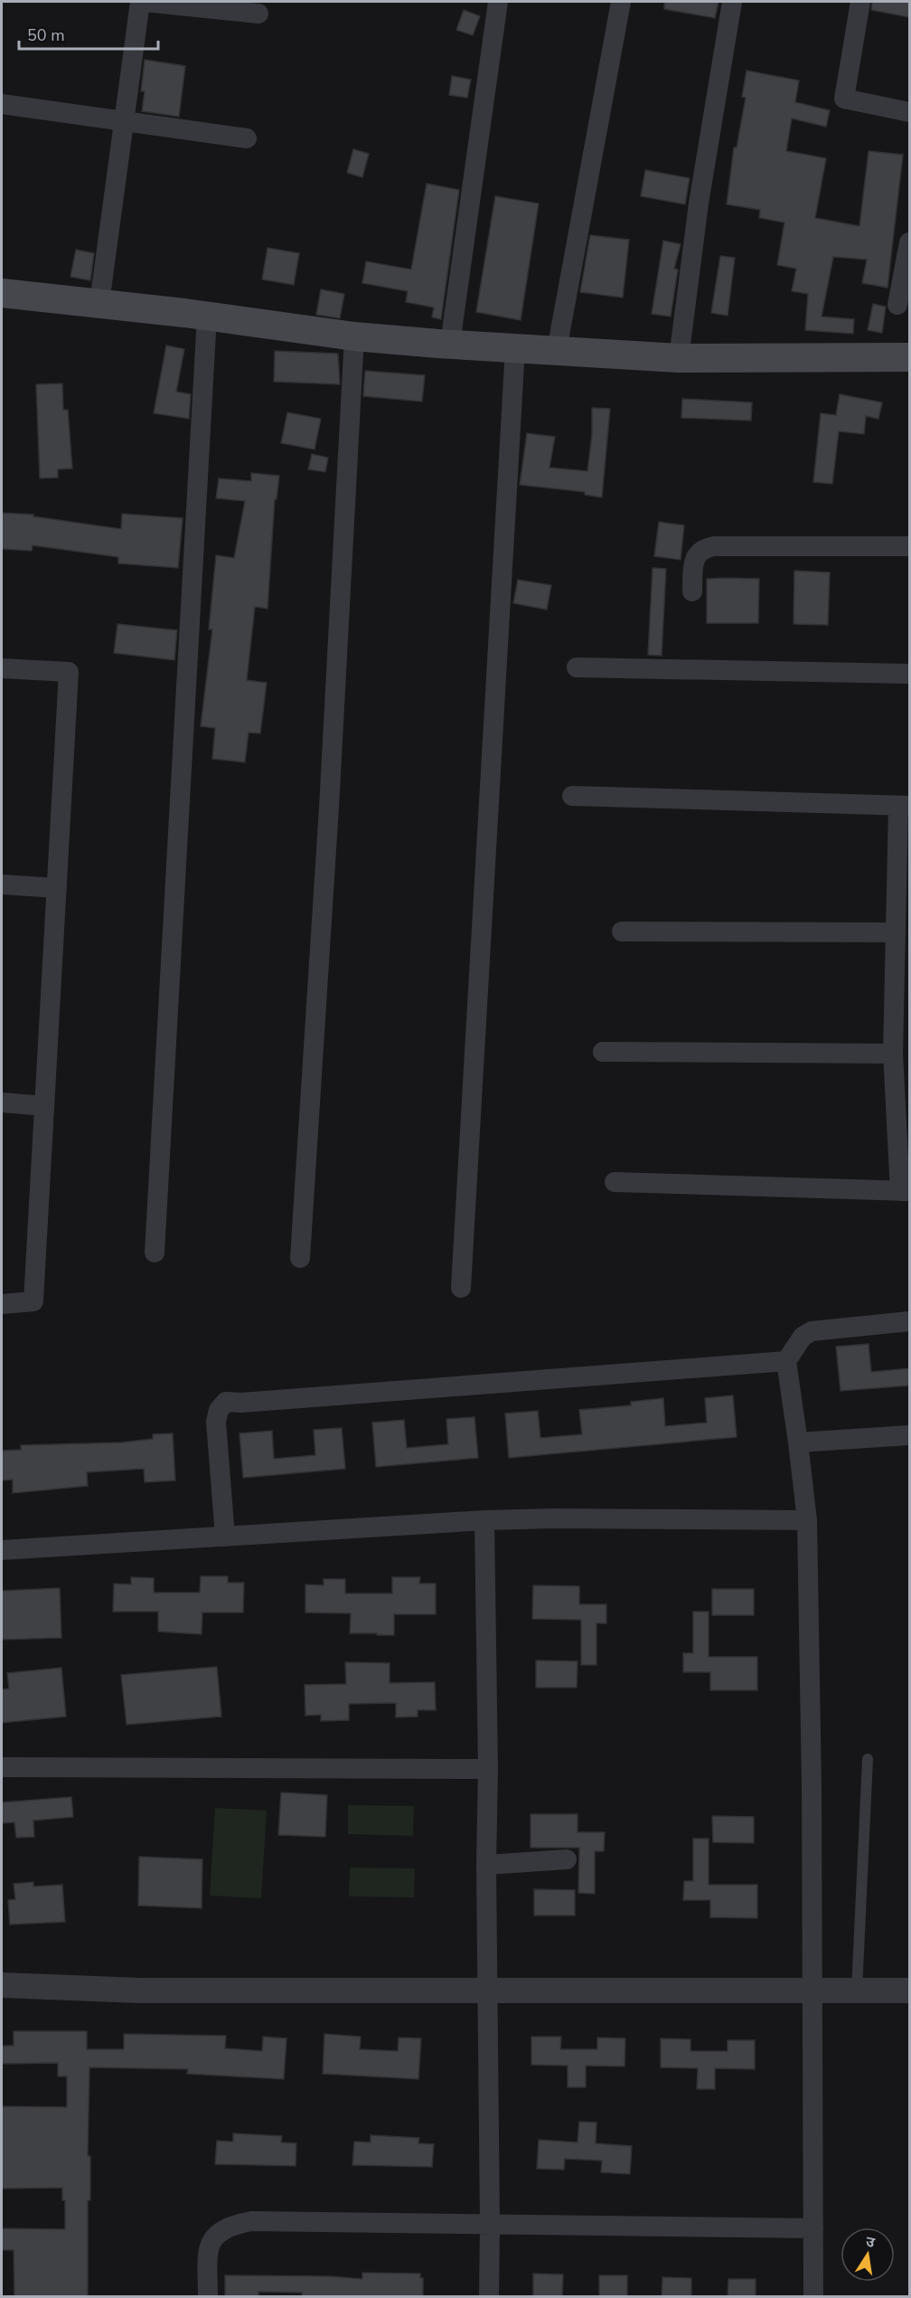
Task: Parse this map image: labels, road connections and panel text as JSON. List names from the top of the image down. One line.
{"scale_bar":"50 m","north":"top"}
